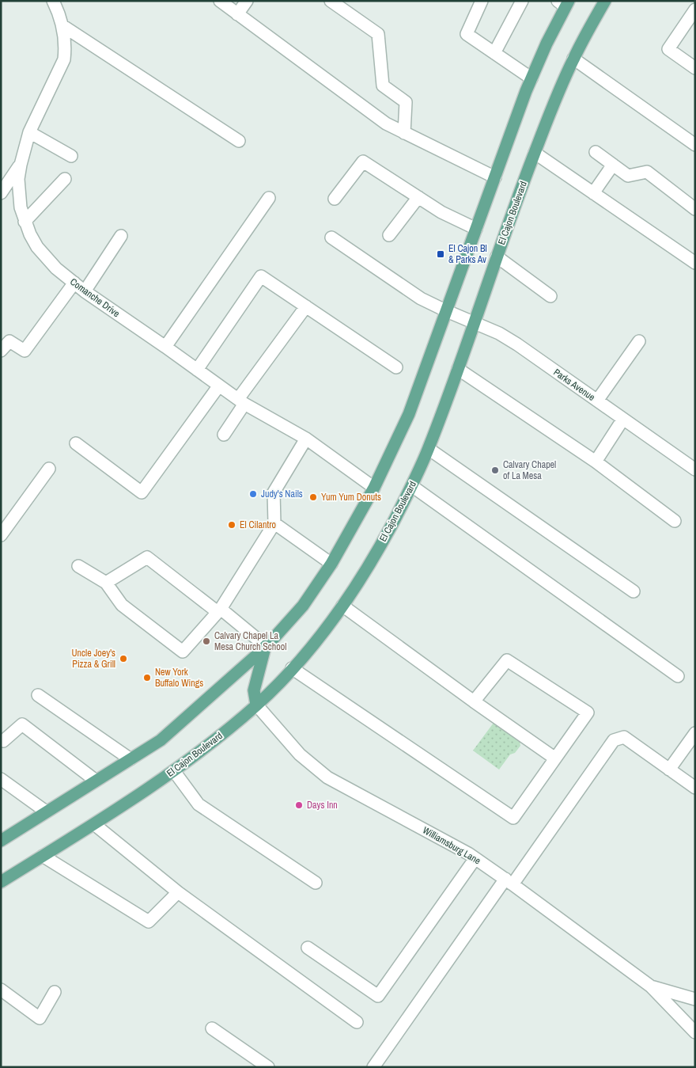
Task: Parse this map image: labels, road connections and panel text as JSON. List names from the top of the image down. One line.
{"streets":{"main road":["El Cajon Boulevard"],"street":["Comanche Drive","Parks Avenue","Williamsburg Lane"]},"crossings":[["El Cajon Boulevard","Parks Avenue"],["El Cajon Boulevard","Williamsburg Lane"]],"places":{"transit":["El Cajon Bl & Parks Av"],"other":["Calvary Chapel of La Mesa","Judy's Nails","Yum Yum Donuts","El Cilantro","Calvary Chapel La Mesa Church School","Uncle Joey's Pizza & Grill","New York Buffalo Wings","Days Inn"]}}
